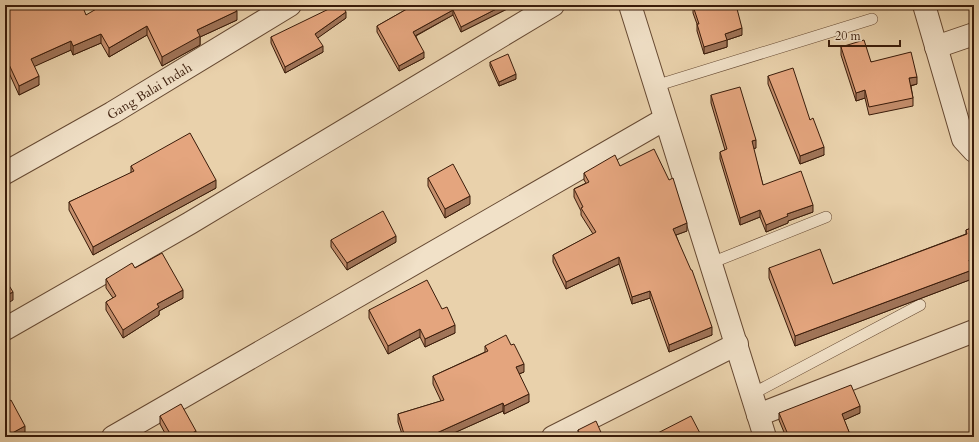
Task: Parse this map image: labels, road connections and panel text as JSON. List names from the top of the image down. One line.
{"streets":{"street":["Gang Balai Indah"]},"scale_bar":"20 m"}
